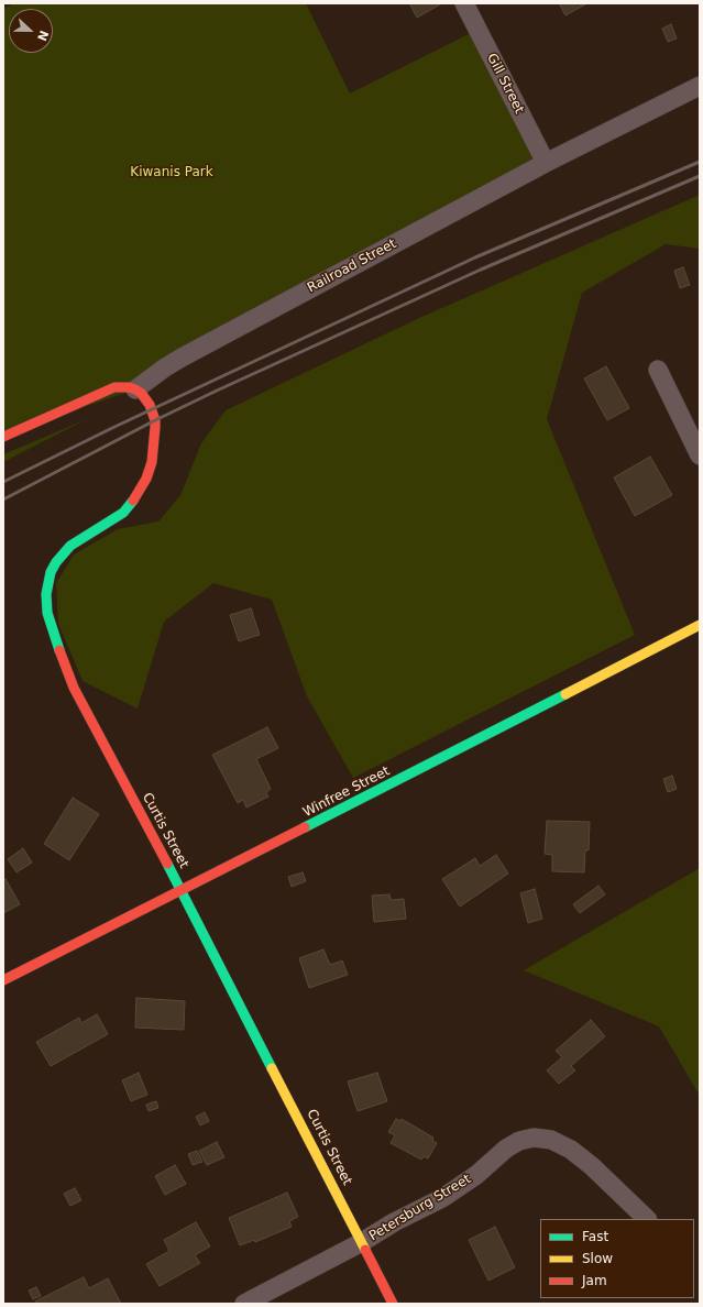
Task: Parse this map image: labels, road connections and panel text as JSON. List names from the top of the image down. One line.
{"streets":{"street":["Gill Street","Railroad Street","Winfree Street","Curtis Street","Petersburg Street"]},"crossings":[["Gill Street","Railroad Street"],["Railroad Street","Curtis Street"],["Winfree Street","Curtis Street"],["Curtis Street","Petersburg Street"]],"parks":["Kiwanis Park"],"legend":["Fast","Slow","Jam"],"north":"right"}
